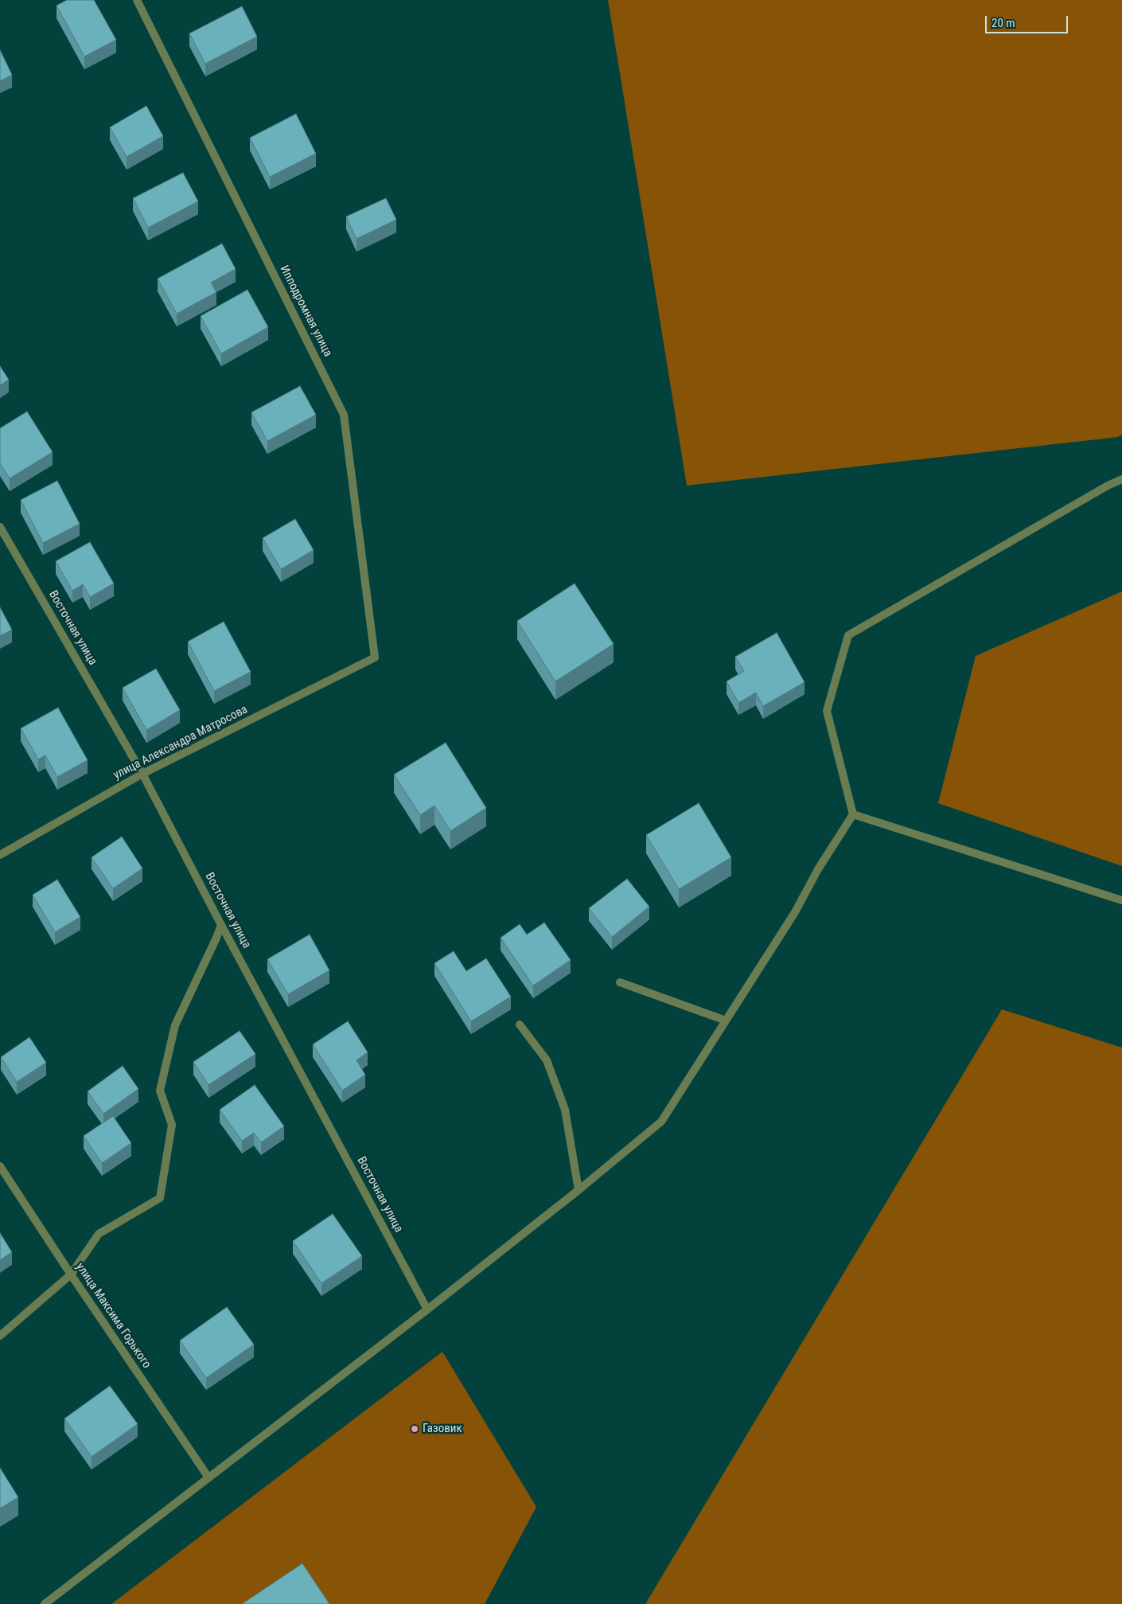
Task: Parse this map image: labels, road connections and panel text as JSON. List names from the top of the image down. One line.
{"streets":{"street":["Ипподромная улица","Восточная улица","улица Александра Матросова","улица Максима Горького"]},"crossings":[["Ипподромная улица","улица Александра Матросова"],["Восточная улица","улица Александра Матросова"]],"places":["Газовик"],"scale_bar":"20 m"}
